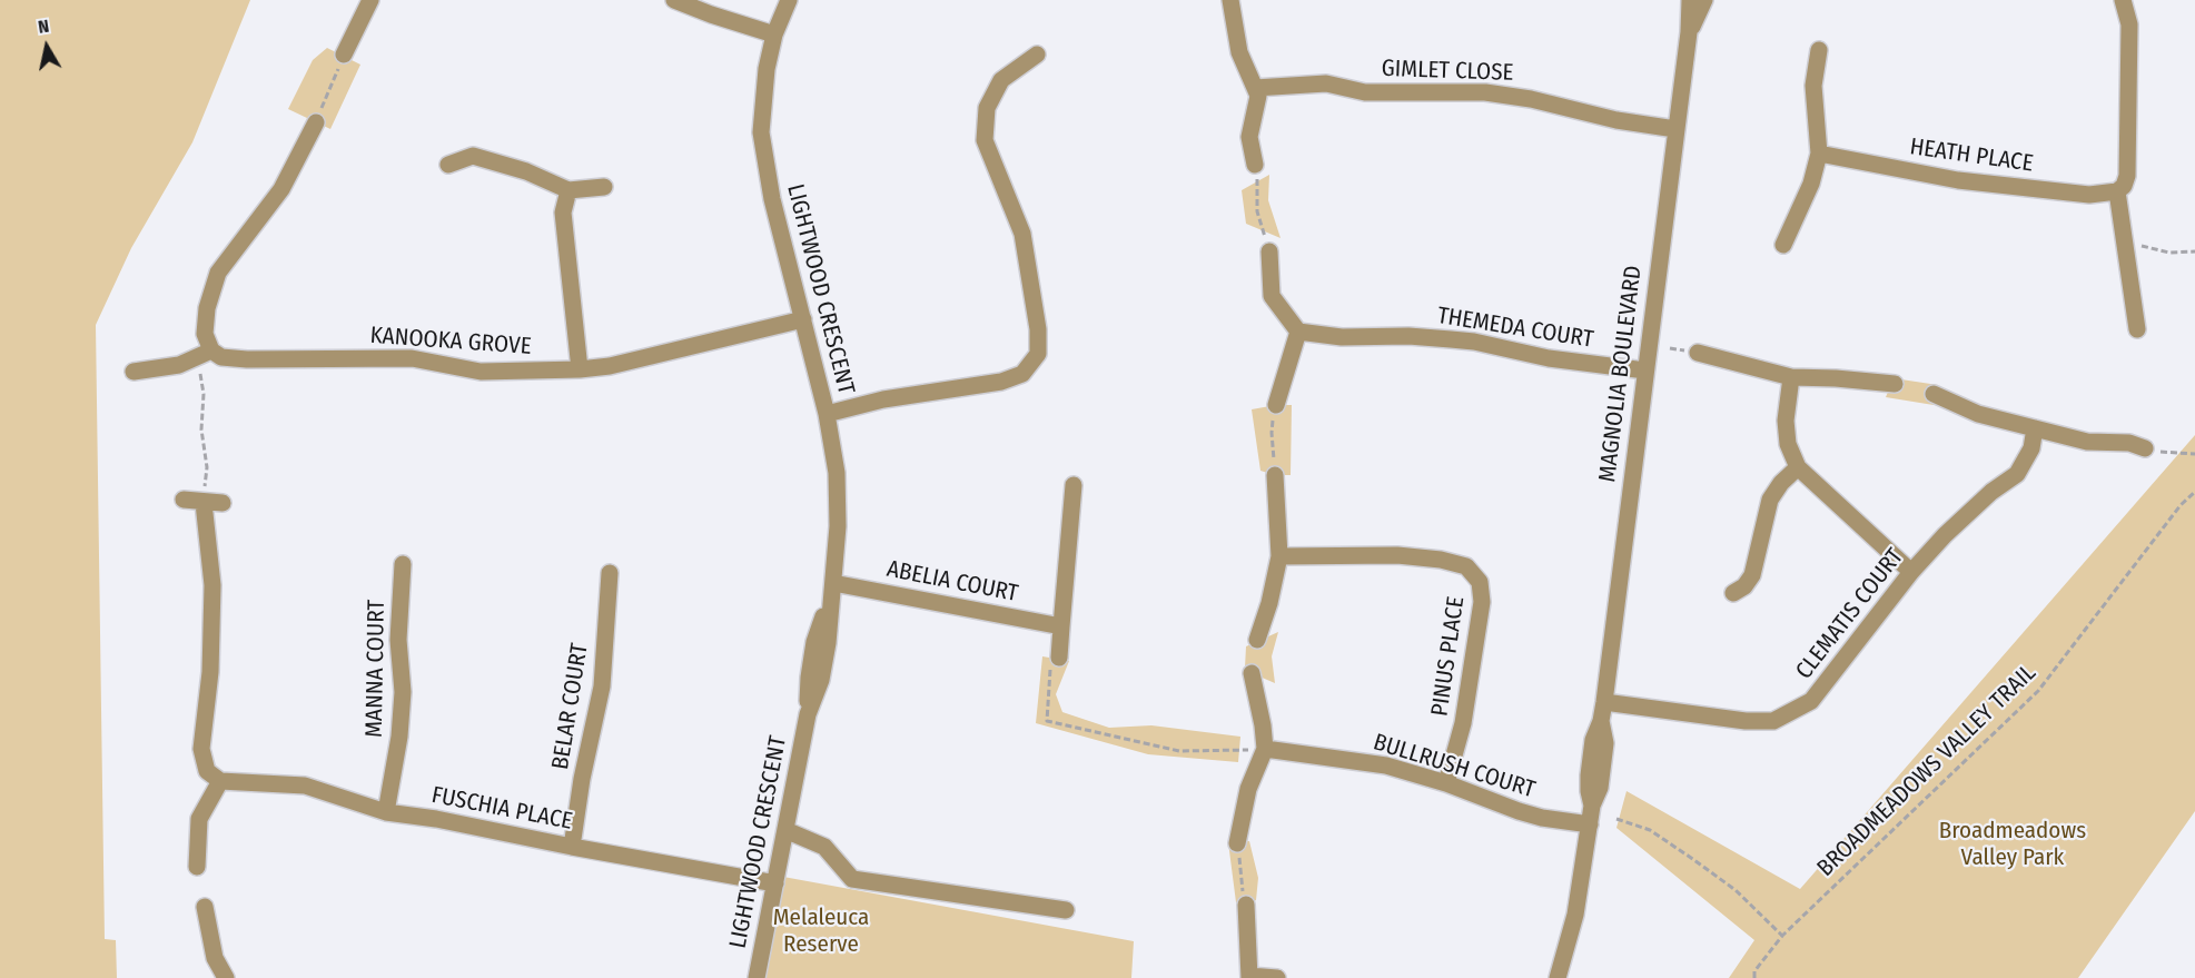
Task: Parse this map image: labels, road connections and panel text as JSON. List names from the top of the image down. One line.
{"streets":{"street":["GIMLET CLOSE","HEATH PLACE","LIGHTWOOD CRESCENT","THEMEDA COURT","KANOOKA GROVE","MAGNOLIA BOULEVARD","ABELIA COURT","CLEMATIS COURT","PINUS PLACE","MANNA COURT","BELAR COURT","BULLRUSH COURT","FUSCHIA PLACE"],"path":["BROADMEADOWS VALLEY TRAIL"]},"crossings":[["GIMLET CLOSE","MAGNOLIA BOULEVARD"],["LIGHTWOOD CRESCENT","KANOOKA GROVE"],["LIGHTWOOD CRESCENT","ABELIA COURT"],["LIGHTWOOD CRESCENT","FUSCHIA PLACE"],["THEMEDA COURT","MAGNOLIA BOULEVARD"],["MAGNOLIA BOULEVARD","CLEMATIS COURT"],["MAGNOLIA BOULEVARD","BULLRUSH COURT"],["PINUS PLACE","BULLRUSH COURT"],["MANNA COURT","FUSCHIA PLACE"],["BELAR COURT","FUSCHIA PLACE"]],"parks":["Broadmeadows Valley Park","Melaleuca Reserve"],"north":"top"}
